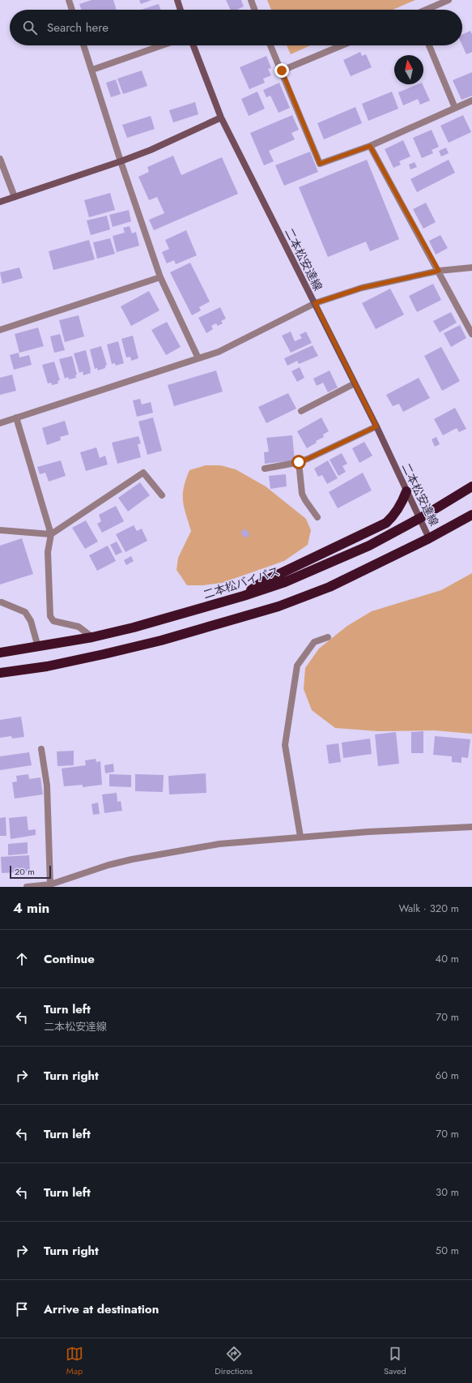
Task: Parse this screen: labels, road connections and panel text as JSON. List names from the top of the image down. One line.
{"streets":{"highway":["二本松バイパス"],"main road":["二本松安達線"]},"crossings":[["二本松安達線","二本松バイパス"]],"scale_bar":"20 m","north":"top","page":{"search":"Search here","scale":"20 m","heading":["4 min","Walk · 320 m"],"list":[["Continue","40 m"],["Turn left","二本松安達線","70 m"],["Turn right","60 m"],["Turn left","70 m"],["Turn left","30 m"],["Turn right","50 m"],"Arrive at destination"],"nav":["Map","Directions","Saved"]}}
